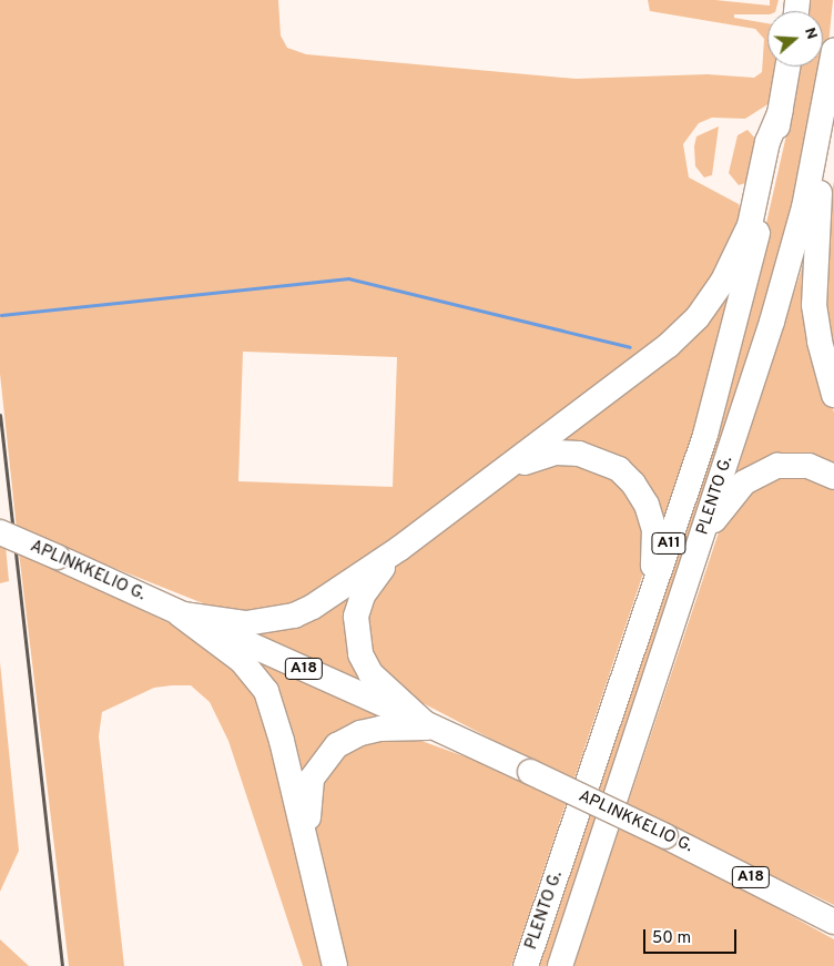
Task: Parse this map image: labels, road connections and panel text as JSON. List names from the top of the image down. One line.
{"streets":{"highway":["PLENTO G.","A11","APLINKKELIO G.","A18"]},"scale_bar":"50 m","north":"right"}
